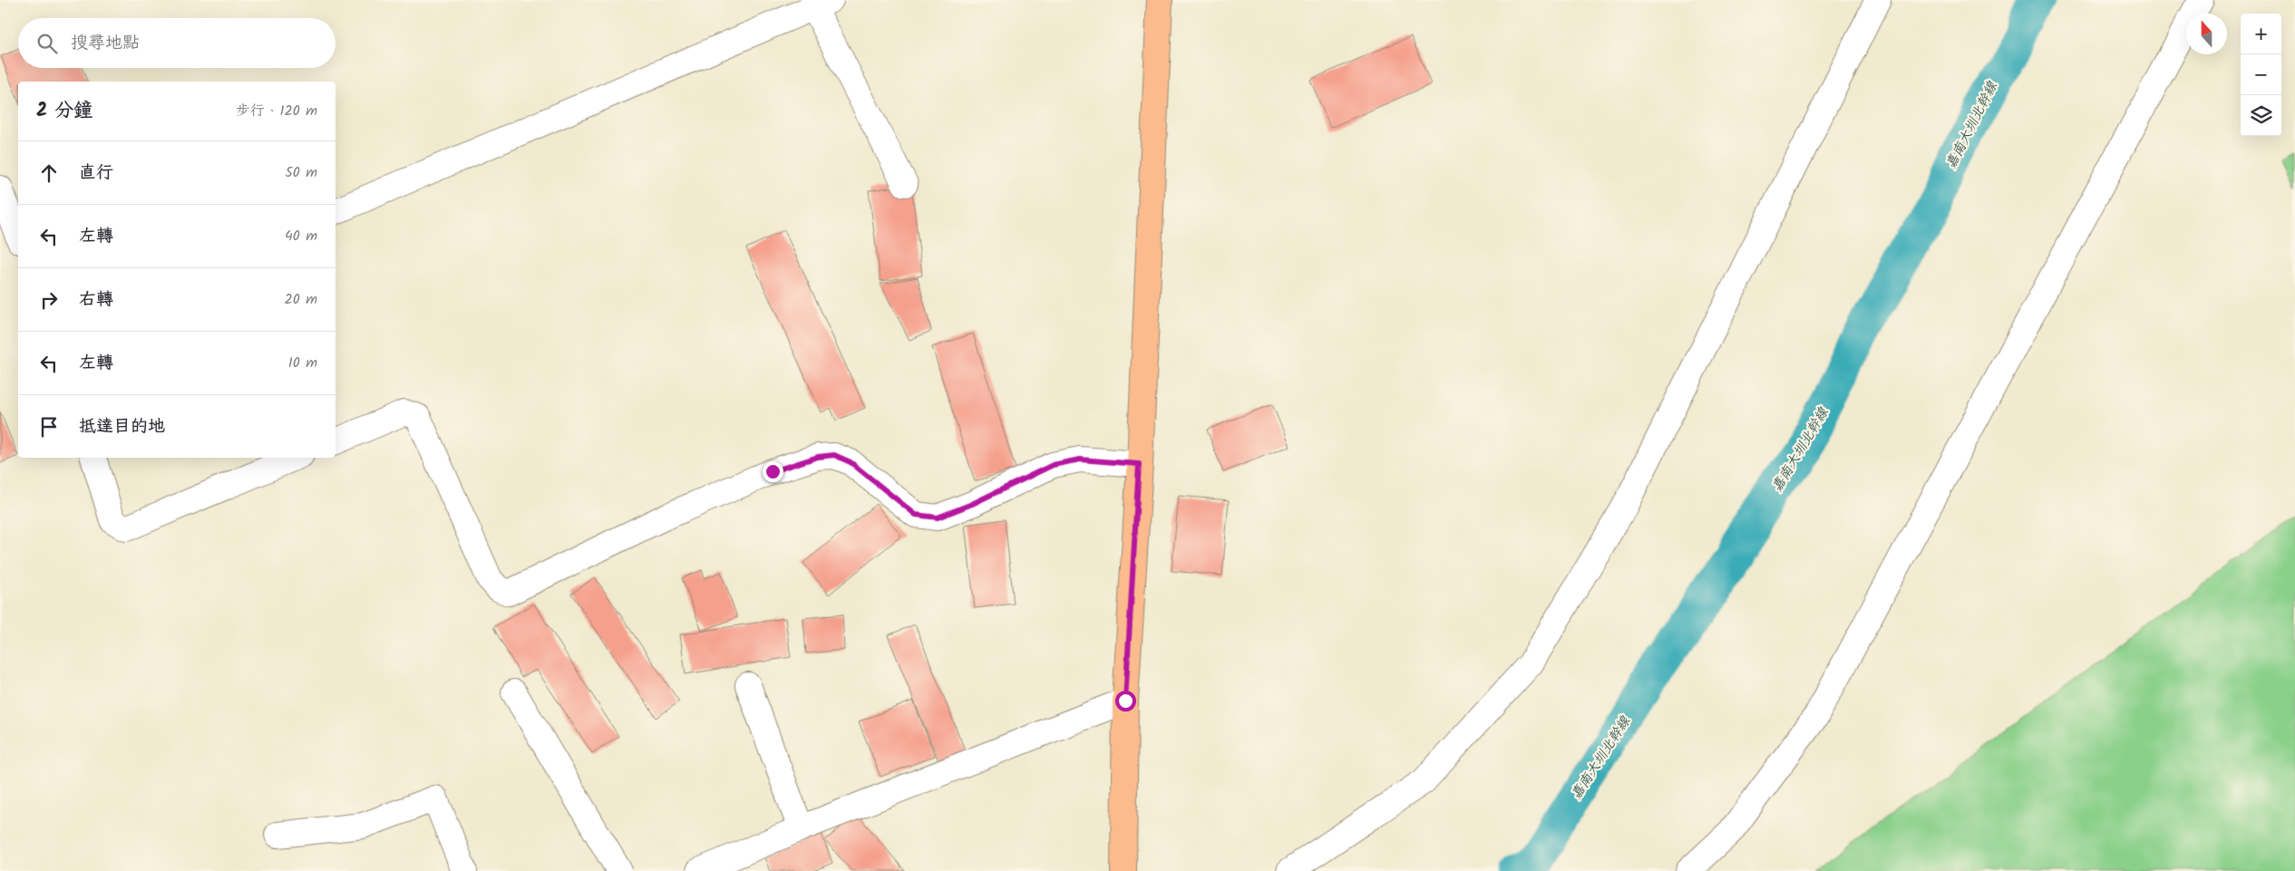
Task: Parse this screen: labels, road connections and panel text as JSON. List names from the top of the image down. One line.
{"water":["嘉南大圳北幹線"],"north":"top","page":{"map_buttons":["+","−"],"search":"搜尋地點","heading":["2 分鐘","步行 · 120 m"],"list":[["直行","50 m"],["左轉","40 m"],["右轉","20 m"],["左轉","10 m"],"抵達目的地"]}}
